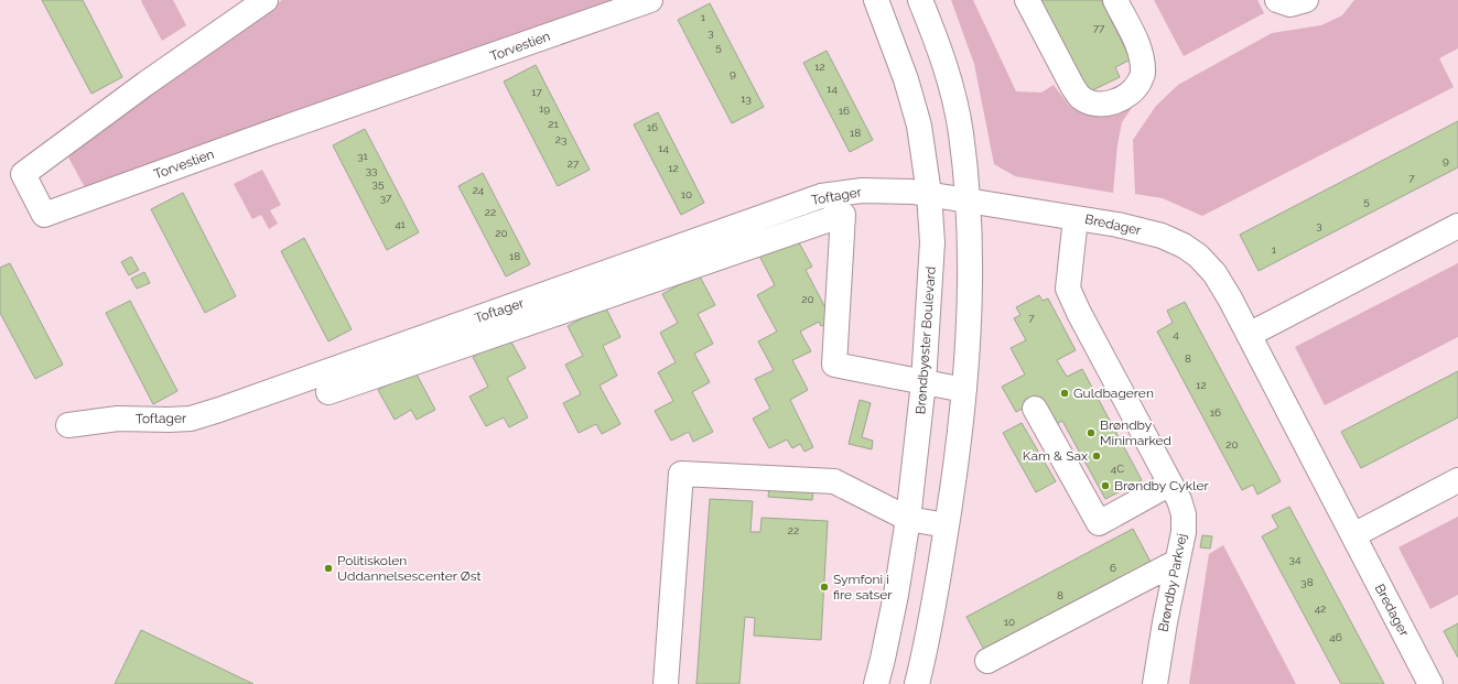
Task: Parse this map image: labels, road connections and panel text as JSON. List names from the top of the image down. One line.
{"streets":{"street":["Torvestien","Toftager","Bredager","Brøndbyøster Boulevard","Brøndby Parkvej"]},"crossings":[["Toftager","Bredager"],["Toftager","Brøndbyøster Boulevard"],["Bredager","Brøndbyøster Boulevard"],["Bredager","Brøndby Parkvej"]],"places":["Guldbageren","Brøndby Minimarked","Kam & Sax","Brøndby Cykler","Politiskolen Uddannelsescenter Øst","Symfoni i fire satser"],"house_numbers":["1","77","3","5","12","9","14","17","13","19","16","21","16","18","23","14","31","9","27","12","33","7","35","24","10","37","5","22","41","3","20","1","18","20","7","4","8","12","16","20","4C","22","34","6","38","8","42","10","46"]}
